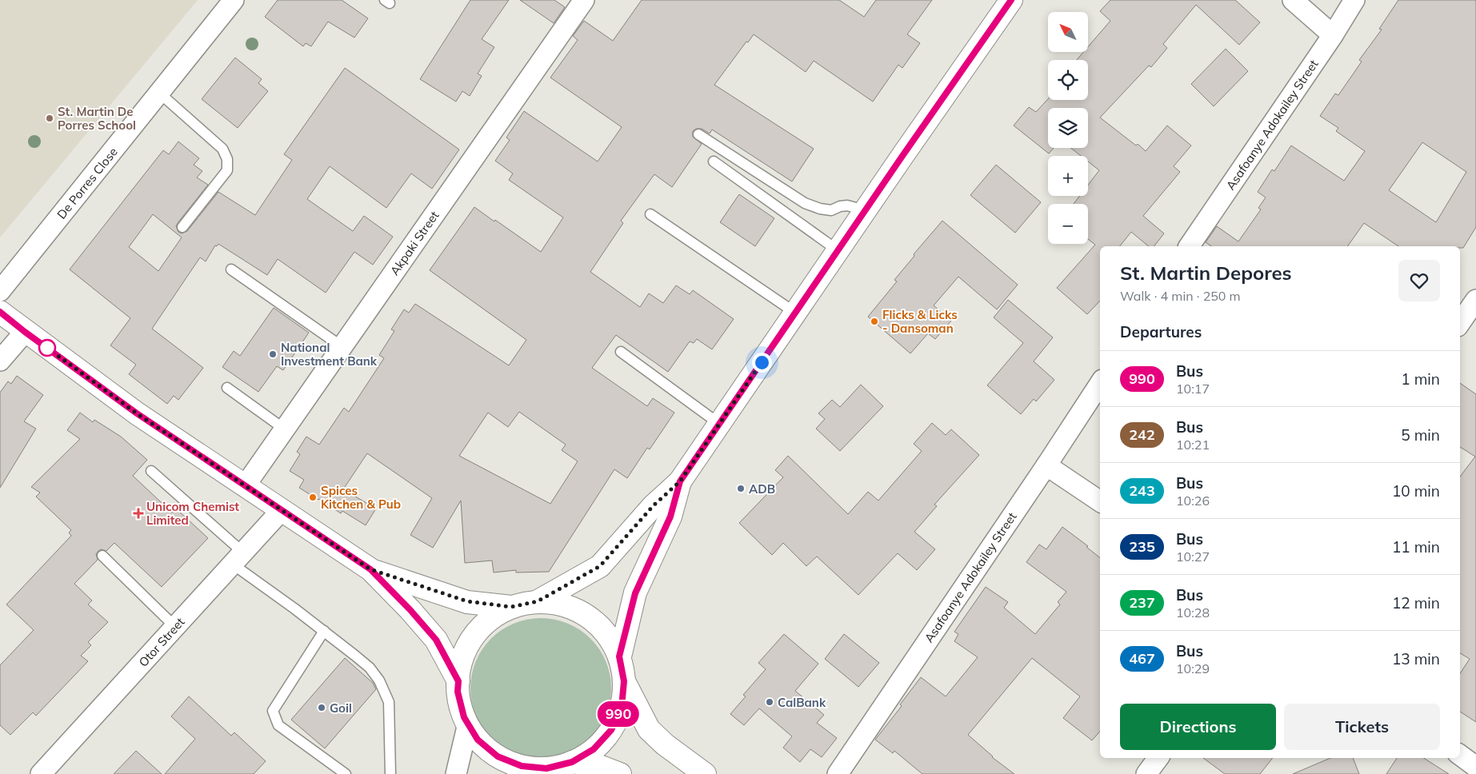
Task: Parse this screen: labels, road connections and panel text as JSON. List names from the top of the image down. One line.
{"streets":{"street":["Asafoanye Adokailey Street","De Porres Close","Akpaki Street","Otor Street"]},"places":{"other":["St. Martin De Porres School","Flicks & Licks - Dansoman","National Investment Bank","ADB","Spices Kitchen & Pub","CalBank","Goil"],"health":["Unicom Chemist Limited"]},"lines":["bus line 990"],"north":"top left","page":{"on_map":"990","map_buttons":["+","−"],"heading":[["St. Martin Depores","Walk · 4 min · 250 m"],"Departures"],"list":[{"mark":"990","name":"Bus","note":"10:17","value":"1 min"},{"mark":"242","name":"Bus","note":"10:21","value":"5 min"},{"mark":"243","name":"Bus","note":"10:26","value":"10 min"},{"mark":"235","name":"Bus","note":"10:27","value":"11 min"},{"mark":"237","name":"Bus","note":"10:28","value":"12 min"},{"mark":"467","name":"Bus","note":"10:29","value":"13 min"}],"buttons":["Directions","Tickets"]}}
